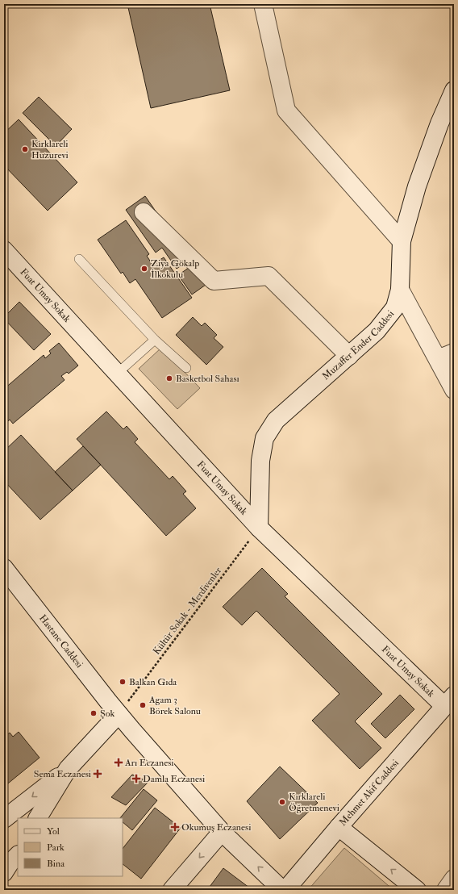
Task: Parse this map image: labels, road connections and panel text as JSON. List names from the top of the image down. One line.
{"streets":{"street":["Fuat Umay Sokak","Muzaffer Ender Caddesi","Hastane Caddesi","Mehmet Akif Caddesi"],"path":["Kültür Sokak - Merdivenler"]},"crossings":[["Fuat Umay Sokak","Muzaffer Ender Caddesi"],["Fuat Umay Sokak","Kültür Sokak - Merdivenler"],["Fuat Umay Sokak","Mehmet Akif Caddesi"],["Muzaffer Ender Caddesi","Kültür Sokak - Merdivenler"],["Kültür Sokak - Merdivenler","Hastane Caddesi"]],"places":{"other":["Kırklareli Huzurevi","Ziya Gökalp İlkokulu","Basketbol Sahası","Balkan Gıda","Agam 3 Börek Salonu","Şok","Kırklareli Öğretmenevi"],"health":["Arı Eczanesi","Sema Eczanesi","Damla Eczanesi","Okumuş Eczanesi"]},"legend":["Yol","Park","Bina"]}
